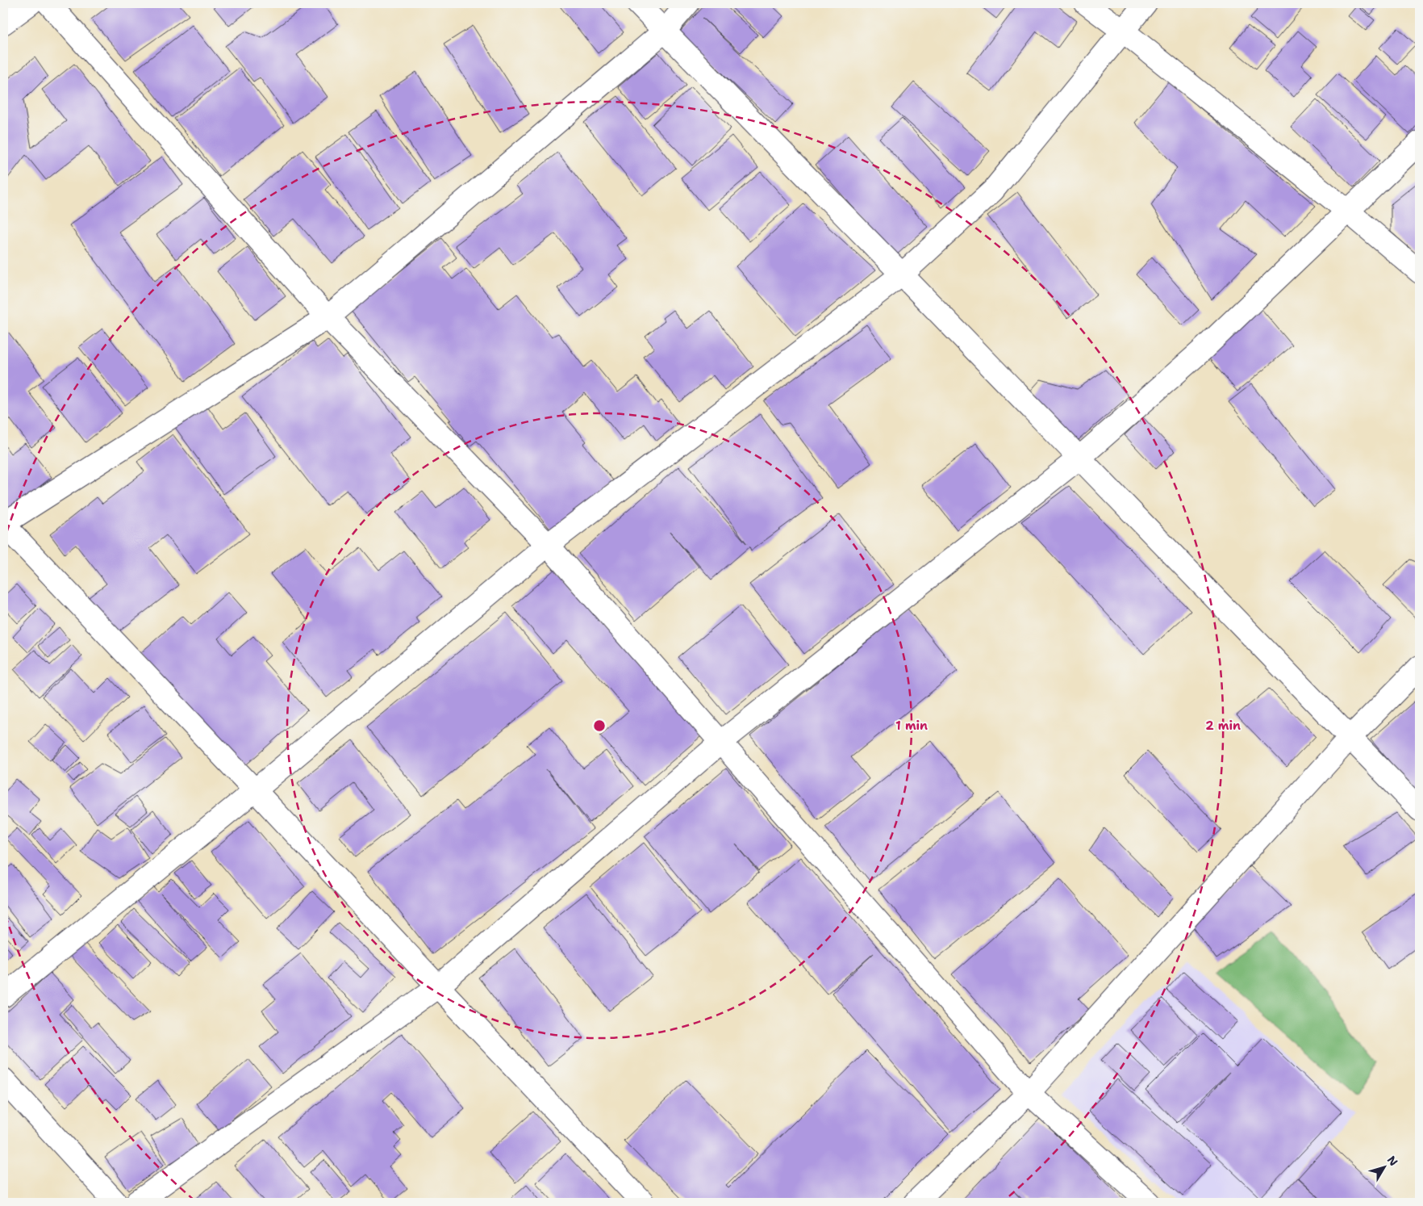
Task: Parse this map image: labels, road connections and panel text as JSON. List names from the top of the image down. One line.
{"north":"top right","rings":["1 min","2 min"]}
